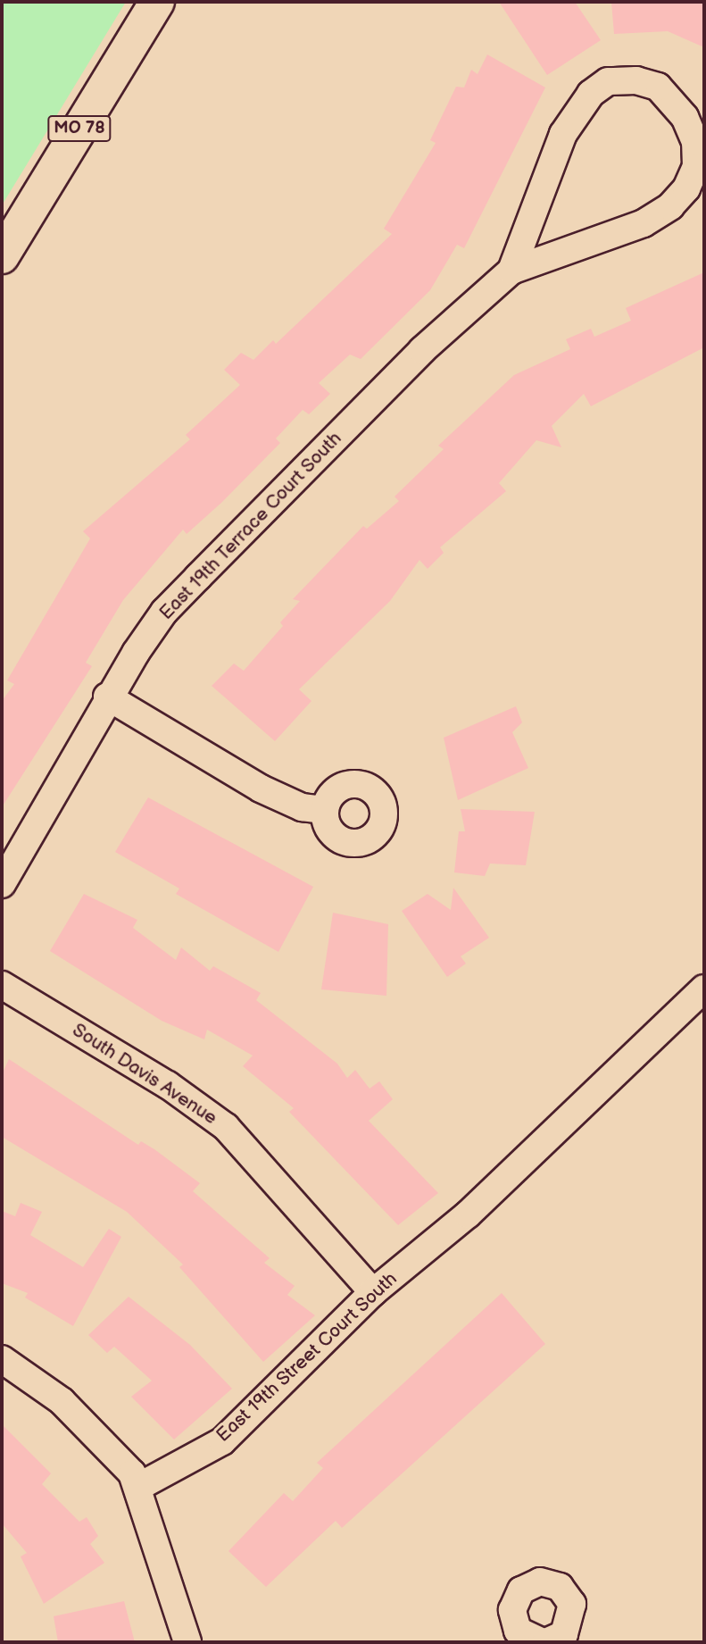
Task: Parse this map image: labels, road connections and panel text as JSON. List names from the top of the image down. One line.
{"streets":{"main road":["MO 78"],"street":["East 19th Terrace Court South","South Davis Avenue","East 19th Street Court South"]},"crossings":[["South Davis Avenue","East 19th Street Court South"]]}
